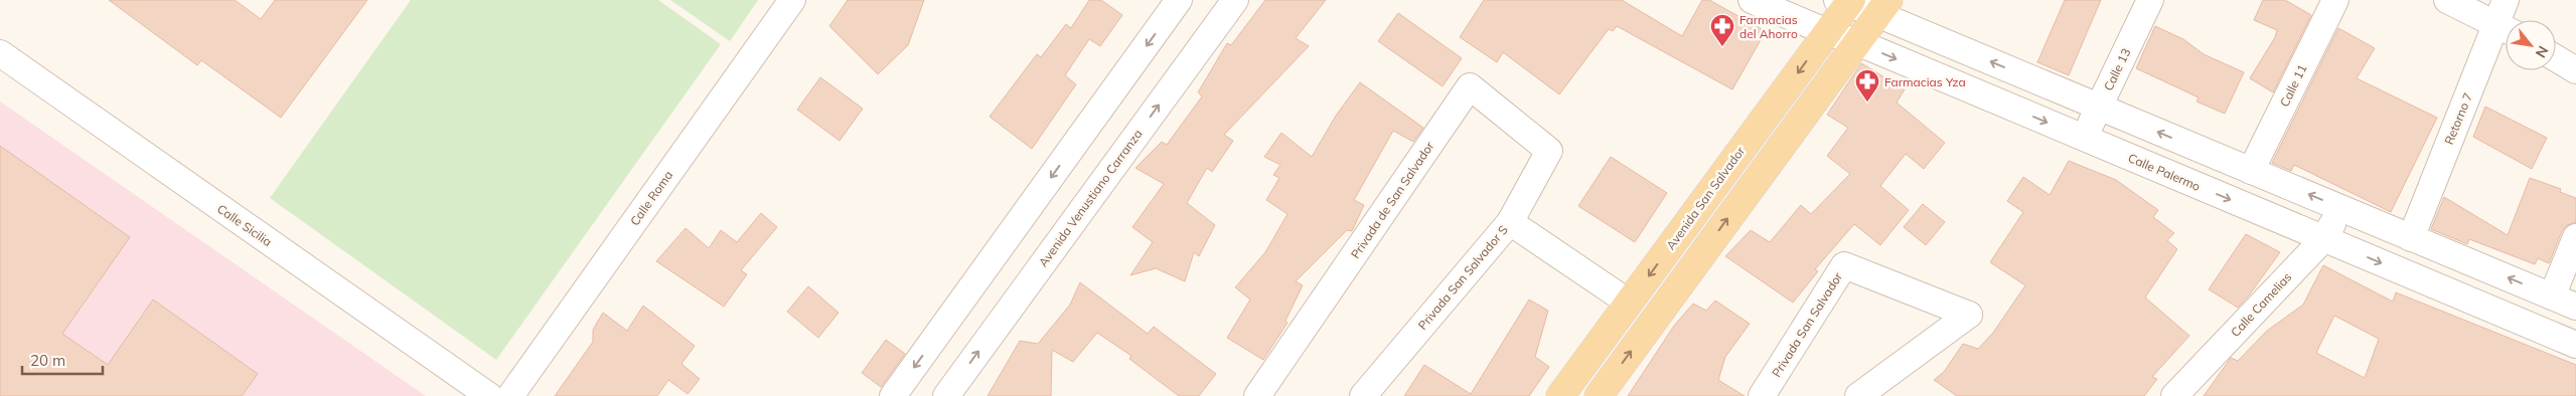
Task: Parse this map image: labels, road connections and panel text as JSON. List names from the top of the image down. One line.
{"streets":{"main road":["Avenida San Salvador"],"street":["Calle 13","Calle 11","Retorno 7","Calle Palermo","Calle Roma","Avenida Venustiano Carranza","Privada de San Salvador","Calle Sicilia","Privada San Salvador S","Calle Camelias","Privada San Salvador"]},"crossings":[["Calle 13","Calle Palermo"],["Calle Palermo","Avenida San Salvador"],["Calle Palermo","Calle Camelias"],["Privada de San Salvador","Privada San Salvador S"]],"places":{"pharmacy":["Farmacias del Ahorro","Farmacias Yza"]},"scale_bar":"20 m","north":"bottom right"}
